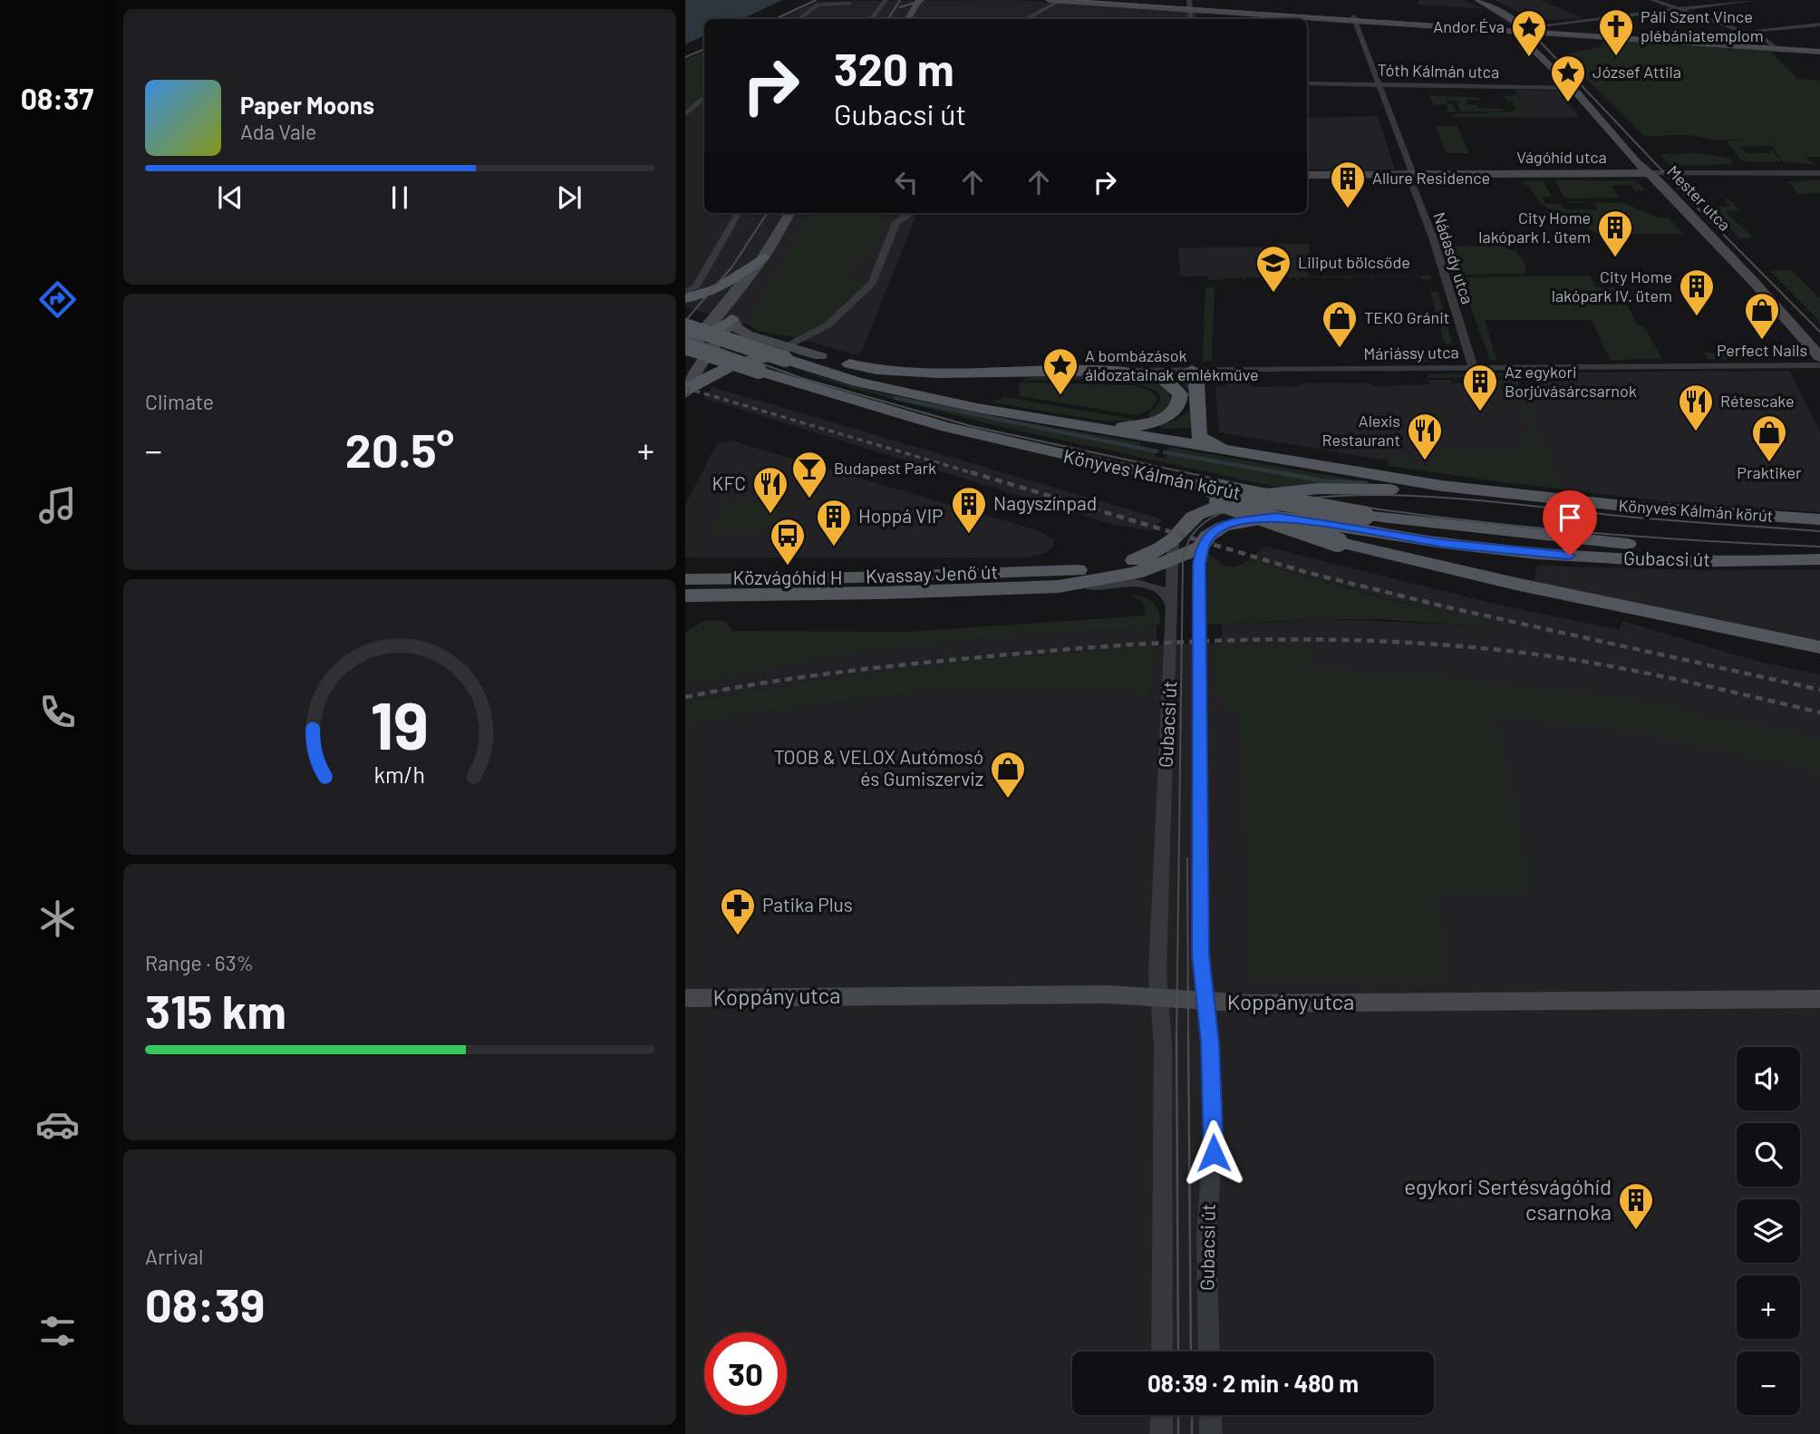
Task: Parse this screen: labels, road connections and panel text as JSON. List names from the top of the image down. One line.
{"streets":{"main road":["Könyves Kálmán körút","Gubacsi út","Kvassay Jenő út"],"street":["Tóth Kálmán utca","Vágóhíd utca","Mester utca","Nádasdy utca","Máriássy utca","Koppány utca"]},"crossings":[["Tóth Kálmán utca","Mester utca"],["Tóth Kálmán utca","Nádasdy utca"],["Vágóhíd utca","Mester utca"],["Vágóhíd utca","Nádasdy utca"],["Nádasdy utca","Máriássy utca"],["Könyves Kálmán körút","Gubacsi út"],["Gubacsi út","Kvassay Jenő út"],["Gubacsi út","Koppány utca"]],"places":{"church":["Páli Szent Vince plébániatemplom"],"place":["Andor Éva","József Attila","A bombázások áldozatainak emlékműve"],"building":["Allure Residence","City Home lakópark I. ütem","City Home lakópark IV. ütem","Az egykori Borjúvásárcsarnok","Nagyszínpad","Hoppá VIP","egykori Sertésvágóhíd csarnoka"],"school or university":["Liliput bölcsőde"],"shop":["Perfect Nails","TEKO Gránit","Praktiker","TOOB & VELOX Autómosó és Gumiszerviz"],"restaurant":["Rétescake","Alexis Restaurant","KFC"],"bar":["Budapest Park"],"bus stop":["Közvágóhíd H"],"pharmacy":["Patika Plus"]},"page":{"tabs":"08:37","turn":["320 m","Gubacsi út"],"song":["Paper Moons","Ada Vale"],"tile":["Climate",["Range · 63%","315 km"],["Arrival","08:39"]],"heat":["−","20.5°","+"],"map_buttons":["+","−"],"limit":"30","trip":"08:39 · 2 min · 480 m","gauge":["19","km/h"]}}
